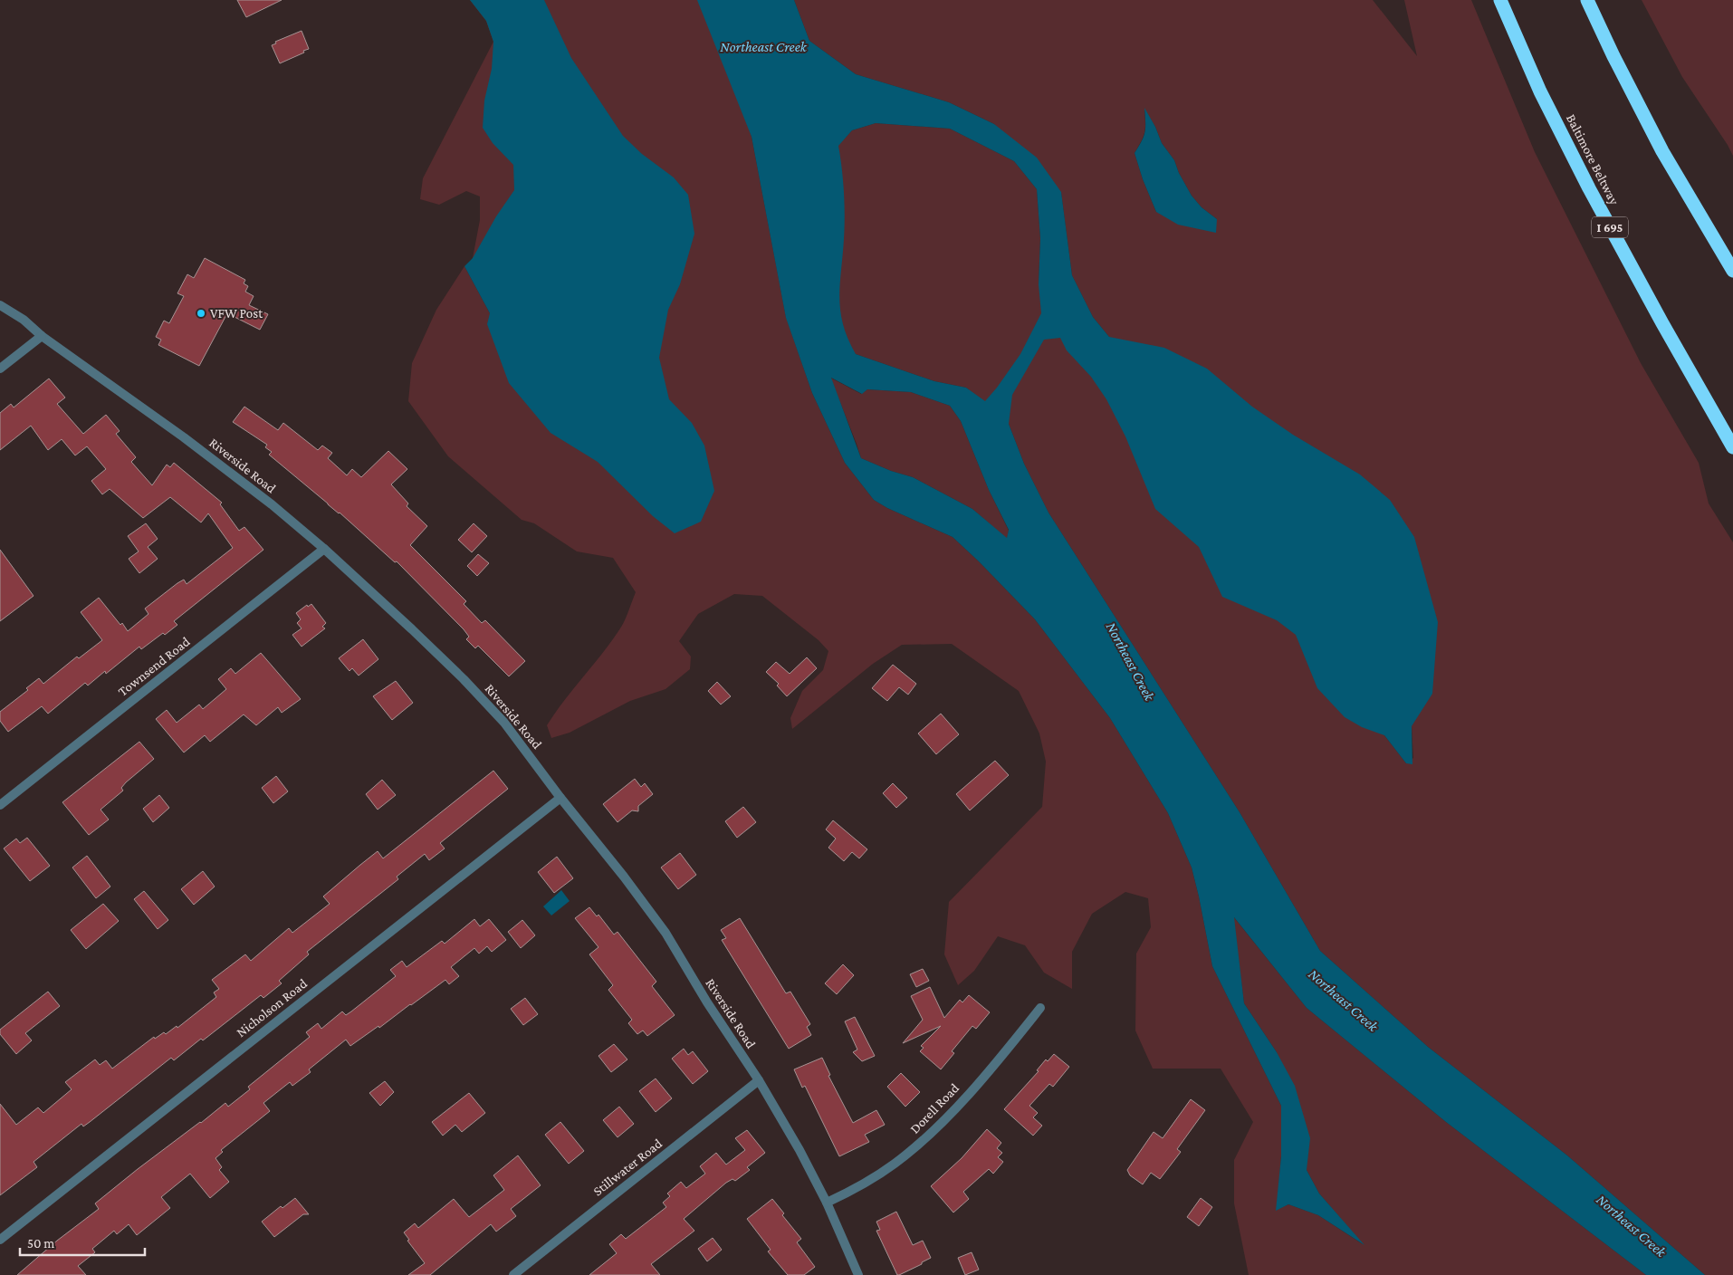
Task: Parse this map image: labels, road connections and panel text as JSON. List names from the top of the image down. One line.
{"streets":{"highway":["Baltimore Beltway","I 695"],"street":["Riverside Road","Townsend Road","Nicholson Road","Dorell Road","Stillwater Road"]},"crossings":[["Riverside Road","Townsend Road"],["Riverside Road","Nicholson Road"],["Riverside Road","Dorell Road"],["Riverside Road","Stillwater Road"]],"water":["Northeast Creek"],"places":["VFW Post"],"scale_bar":"50 m"}
